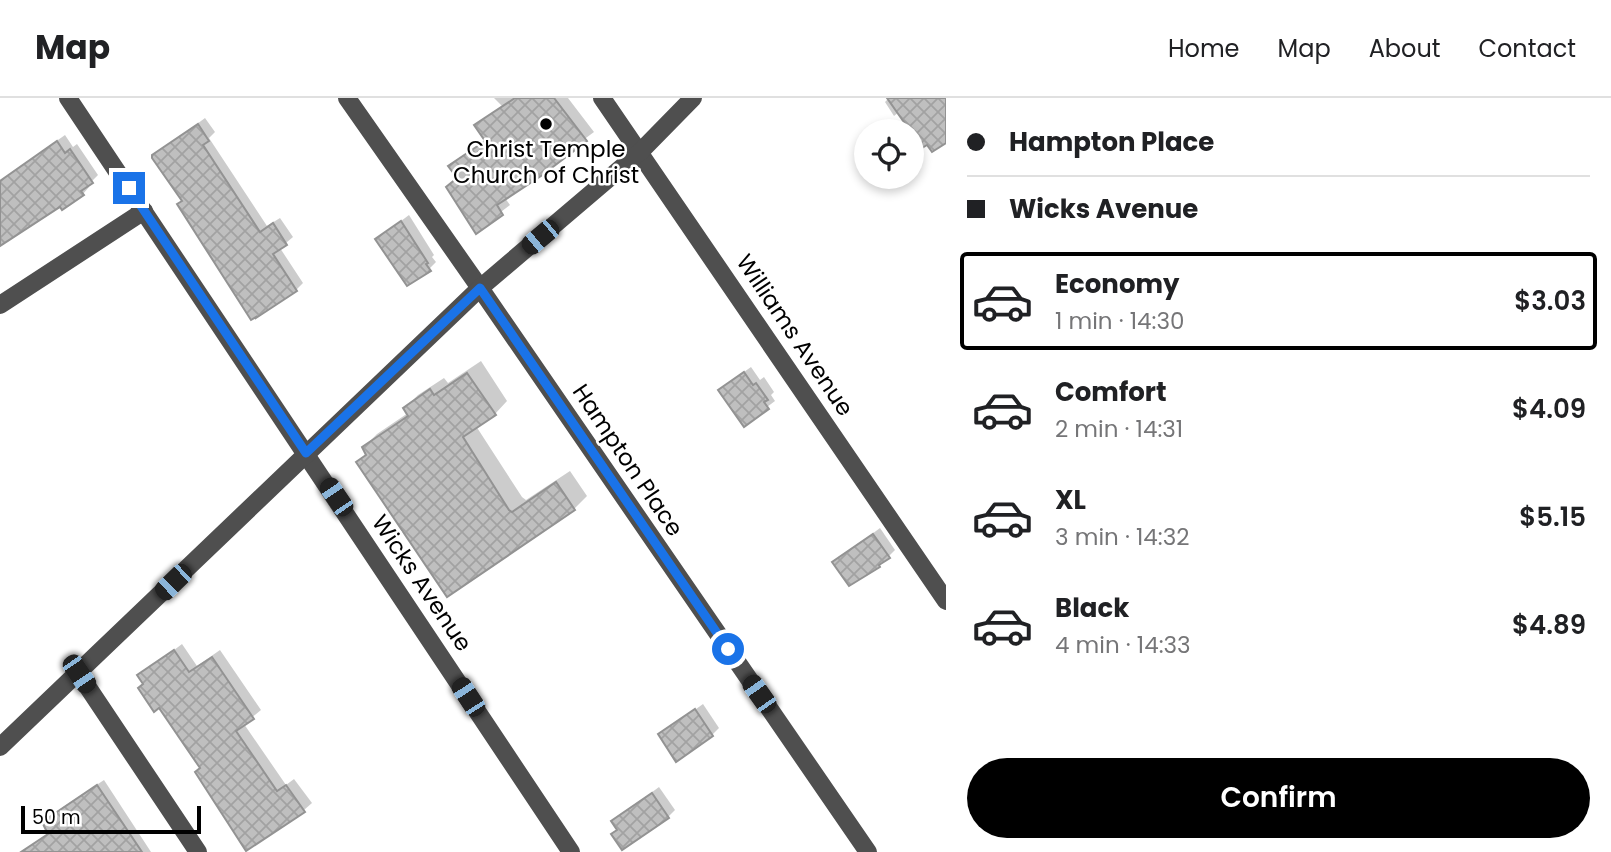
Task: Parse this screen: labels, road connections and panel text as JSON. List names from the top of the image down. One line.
{"streets":{"street":["Williams Avenue","Hampton Place","Wicks Avenue"]},"places":["Christ Temple Church of Christ"],"scale_bar":"50 m","page":{"header":"Map","nav":["Home","Map","About","Contact"],"banner":["Hampton Place","Wicks Avenue"],"list":[{"name":"Economy","note":"1 min · 14:30","value":"$3.03"},{"name":"Comfort","note":"2 min · 14:31","value":"$4.09"},{"name":"XL","note":"3 min · 14:32","value":"$5.15"},{"name":"Black","note":"4 min · 14:33","value":"$4.89"}],"buttons":"Confirm","scale":"50 m"}}
